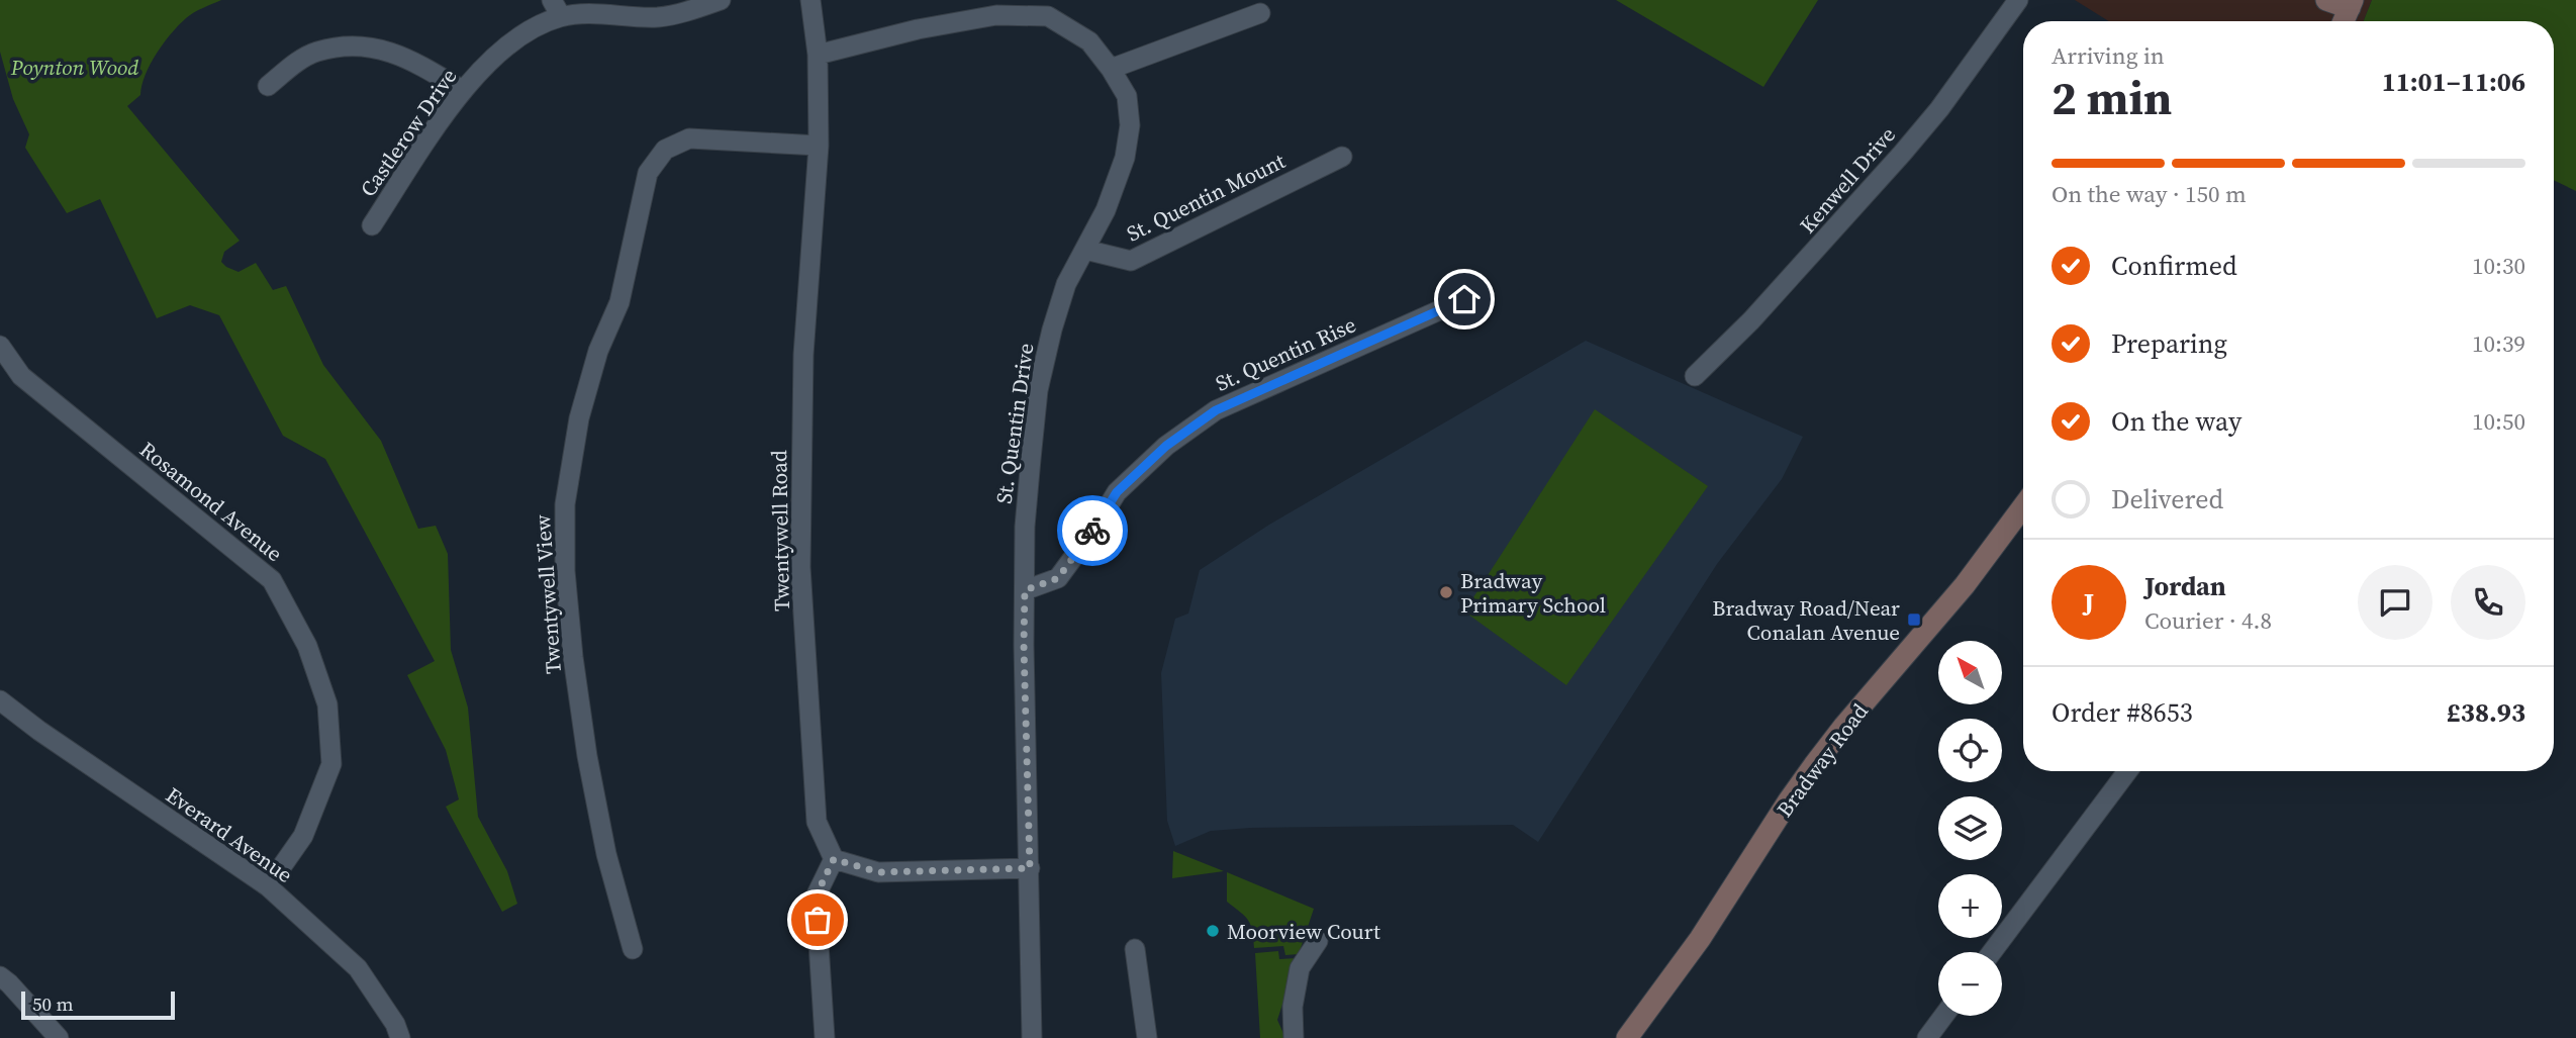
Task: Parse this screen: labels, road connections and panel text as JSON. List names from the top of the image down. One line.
{"streets":{"main road":["Bradway Road"],"street":["Castlerow Drive","Kenwell Drive","St. Quentin Mount","St. Quentin Rise","St. Quentin Drive","Rosamond Avenue","Twentywell Road","Twentywell View","Everard Avenue"]},"crossings":[["St. Quentin Mount","St. Quentin Drive"],["St. Quentin Rise","St. Quentin Drive"],["St. Quentin Drive","Twentywell Road"],["Rosamond Avenue","Everard Avenue"],["Twentywell Road","Twentywell View"]],"parks":["Poynton Wood"],"places":{"other":["Bradway Primary School","Moorview Court"],"transit":["Bradway Road/Near Conalan Avenue"]},"scale_bar":"50 m","north":"top left","page":{"heading":["2 min","Arriving in","11:01–11:06"],"panel":["Jordan","Courier · 4.8","Order #8653","£38.93"],"bar":"On the way · 150 m","list":[["Confirmed","10:30"],["Preparing","10:39"],["On the way","10:50"],"Delivered"],"round":"J","map_buttons":["+","−"],"scale":"50 m"}}
